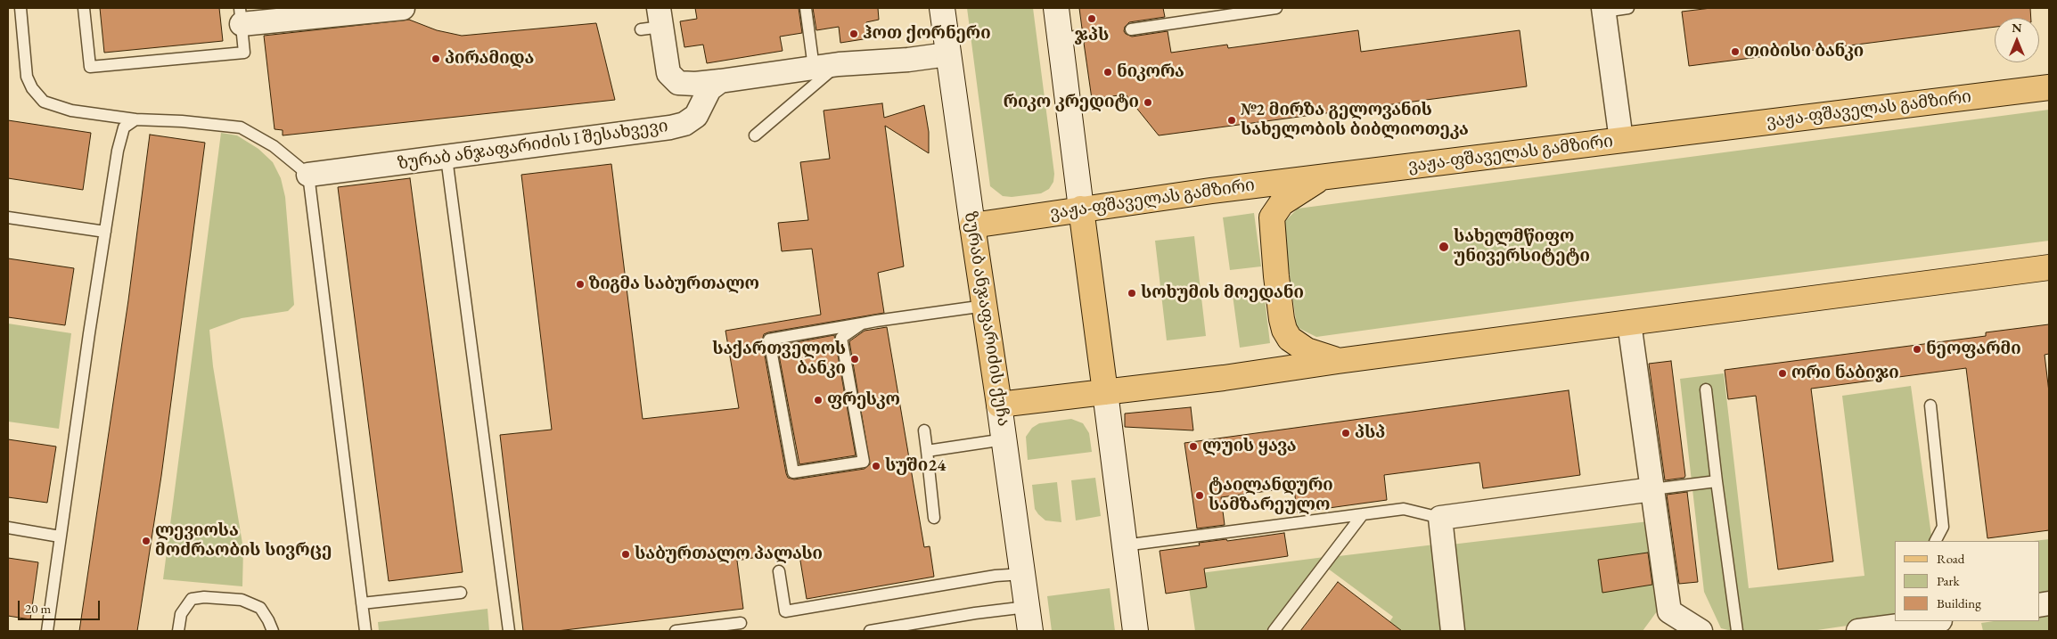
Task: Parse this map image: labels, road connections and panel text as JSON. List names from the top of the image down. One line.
{"streets":{"main road":["ვაჟა-ფშაველას გამზირი","ზურაბ ანჯაფარიძის ქუჩა"],"street":["ზურაბ ანჯაფარიძის I შესახვევი"]},"crossings":[["ვაჟა-ფშაველას გამზირი","ზურაბ ანჯაფარიძის ქუჩა"]],"places":["ჯპს","ჰოთ ქორნერი","თიბისი ბანკი","პირამიდა","ნიკორა","რიკო კრედიტი","№2 მირზა გელოვანის სახელობის ბიბლიოთეკა","სახელმწიფო უნივერსიტეტი","ზიგმა საბურთალო","სოხუმის მოედანი","ნეოფარმი","საქართველოს ბანკი","ორი ნაბიჯი","ფრესკო","პსპ","ლუის ყავა","სუში24","ტაილანდური სამზარეულო","ლევიოსა მოძრაობის სივრცე","საბურთალო პალასი"],"legend":["Road","Park","Building"],"scale_bar":"20 m","north":"top"}
